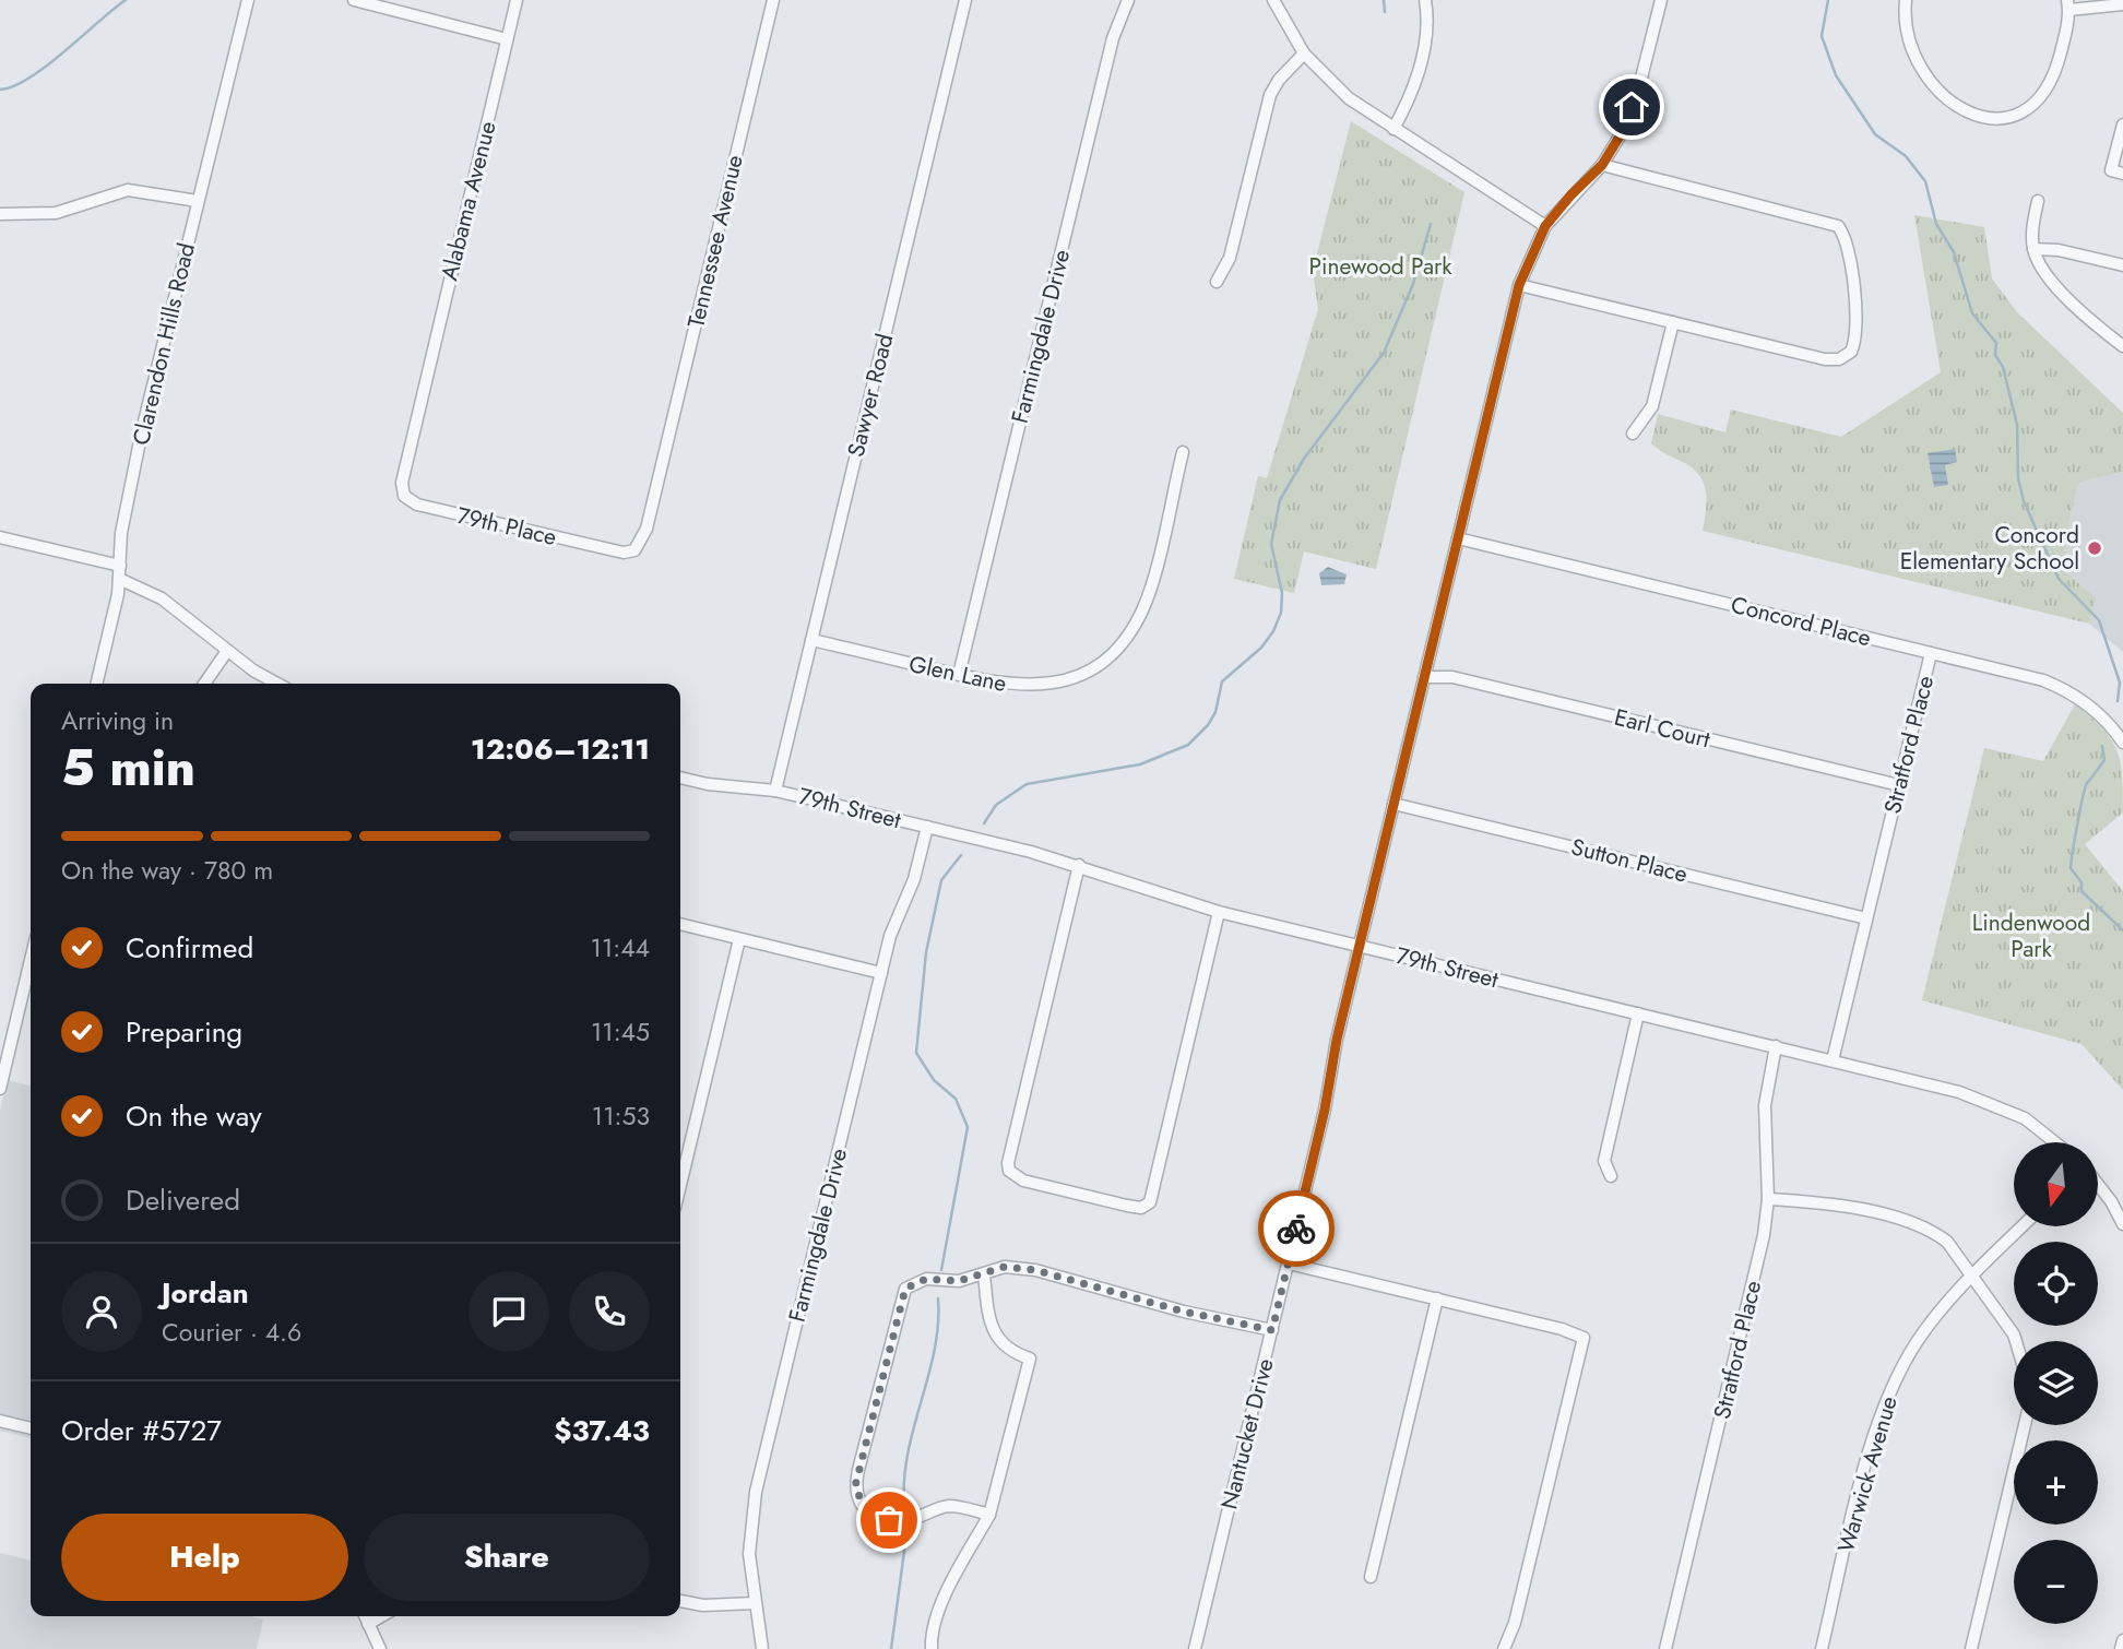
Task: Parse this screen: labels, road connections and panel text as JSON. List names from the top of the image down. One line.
{"streets":{"street":["Alabama Avenue","Tennessee Avenue","Farmingdale Drive","Clarendon Hills Road","Sawyer Road","79th Place","Concord Place","Glen Lane","Earl Court","Stratford Place","79th Street","Sutton Place","Nantucket Drive","Warwick Avenue"]},"crossings":[["Alabama Avenue","79th Place"],["Tennessee Avenue","79th Place"],["Farmingdale Drive","Glen Lane"],["Farmingdale Drive","79th Street"],["Sawyer Road","Glen Lane"],["Sawyer Road","79th Street"],["Concord Place","Stratford Place"],["Concord Place","Nantucket Drive"],["Earl Court","Stratford Place"],["Earl Court","Nantucket Drive"],["Stratford Place","79th Street"],["Stratford Place","Sutton Place"],["79th Street","Nantucket Drive"],["Sutton Place","Nantucket Drive"]],"parks":["Pinewood Park","Lindenwood Park"],"places":["Concord Elementary School"],"north":"bottom","page":{"heading":["5 min","Arriving in","12:06–12:11"],"panel":["Jordan","Courier · 4.6","Order #5727","$37.43"],"bar":"On the way · 780 m","list":[["Confirmed","11:44"],["Preparing","11:45"],["On the way","11:53"],"Delivered"],"map_buttons":["+","−"],"buttons":["Help","Share"]}}
